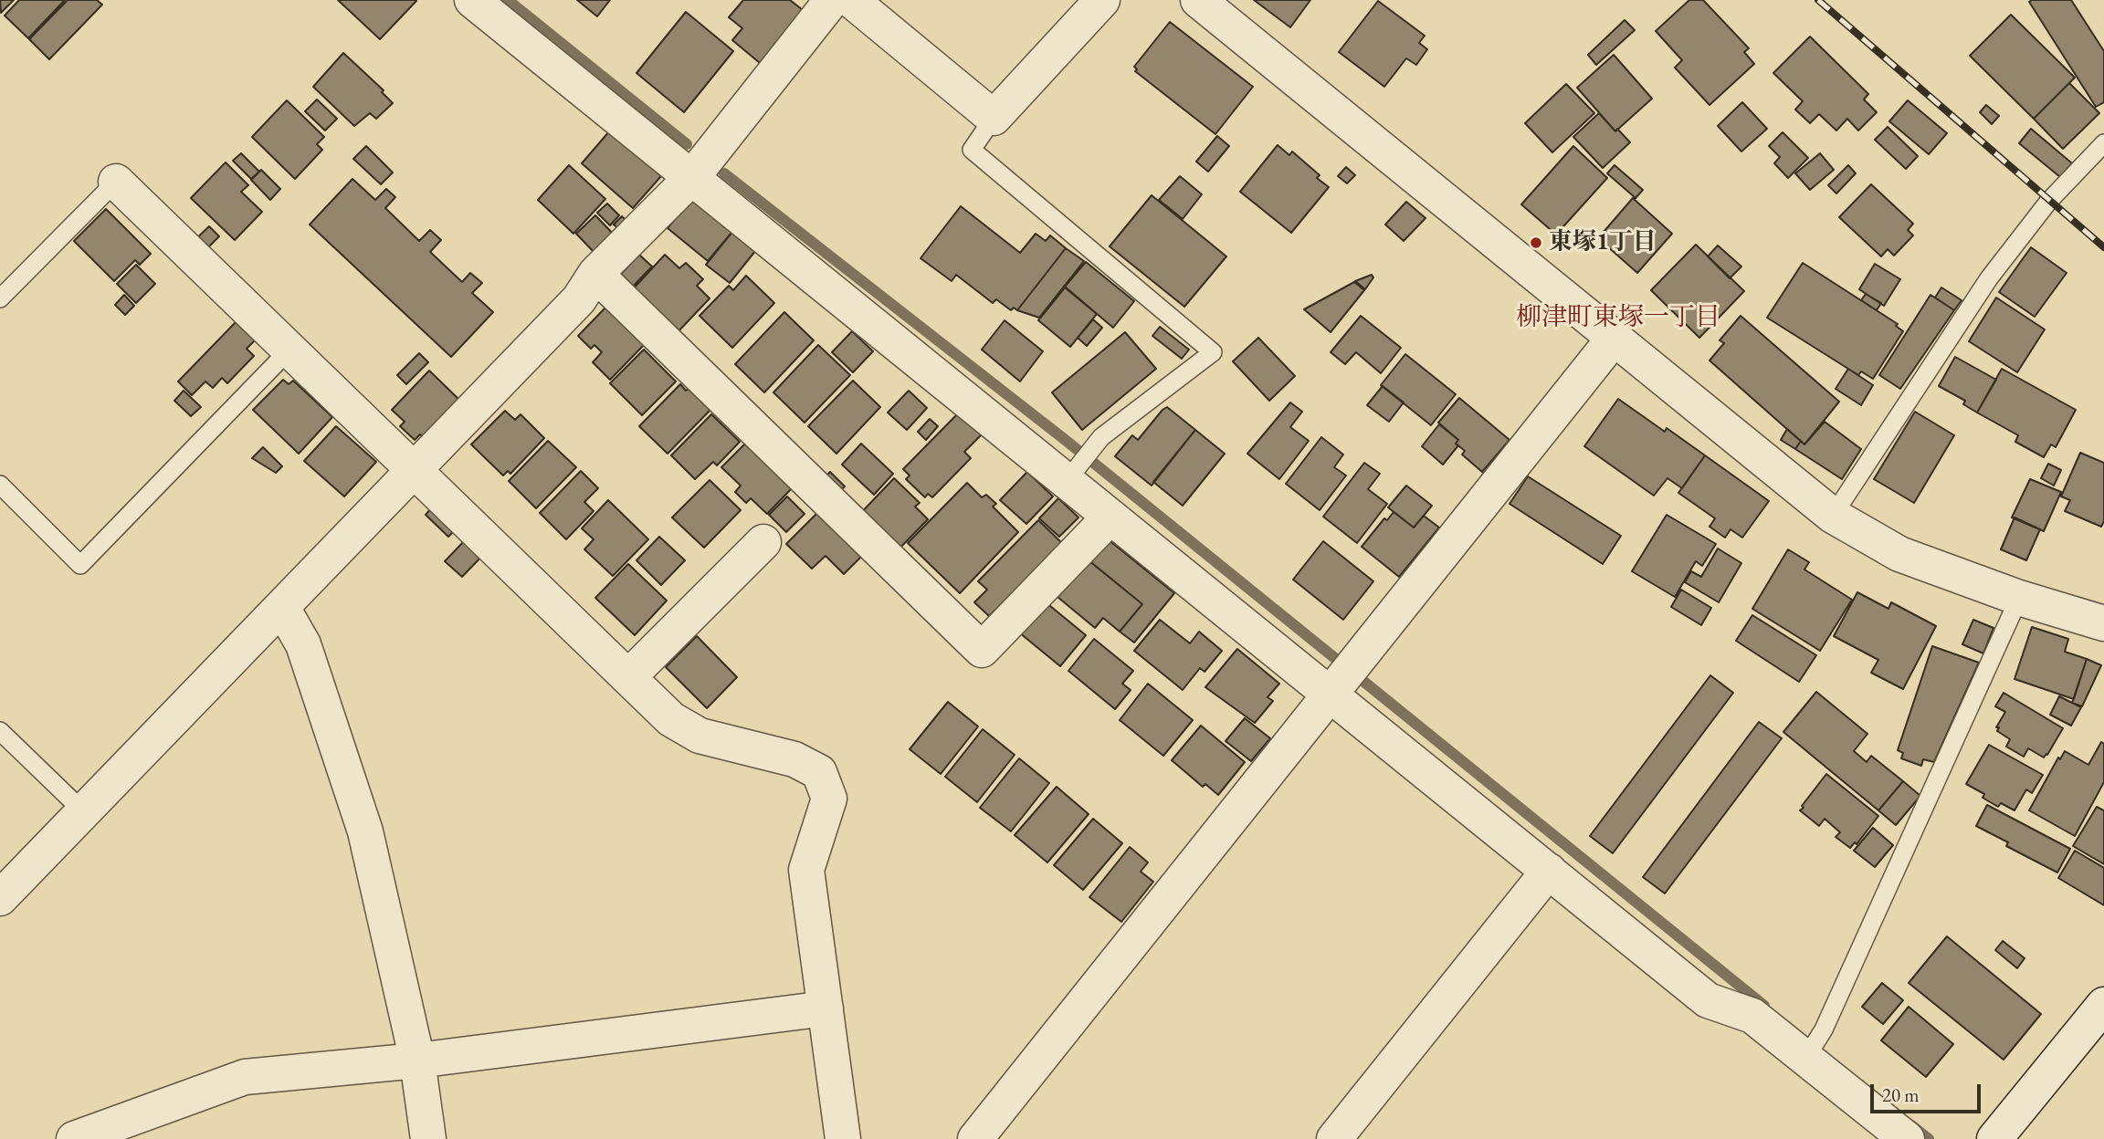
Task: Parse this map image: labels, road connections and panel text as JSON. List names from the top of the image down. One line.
{"districts":["柳津町東塚一丁目"],"places":["東塚1丁目"],"scale_bar":"20 m"}
